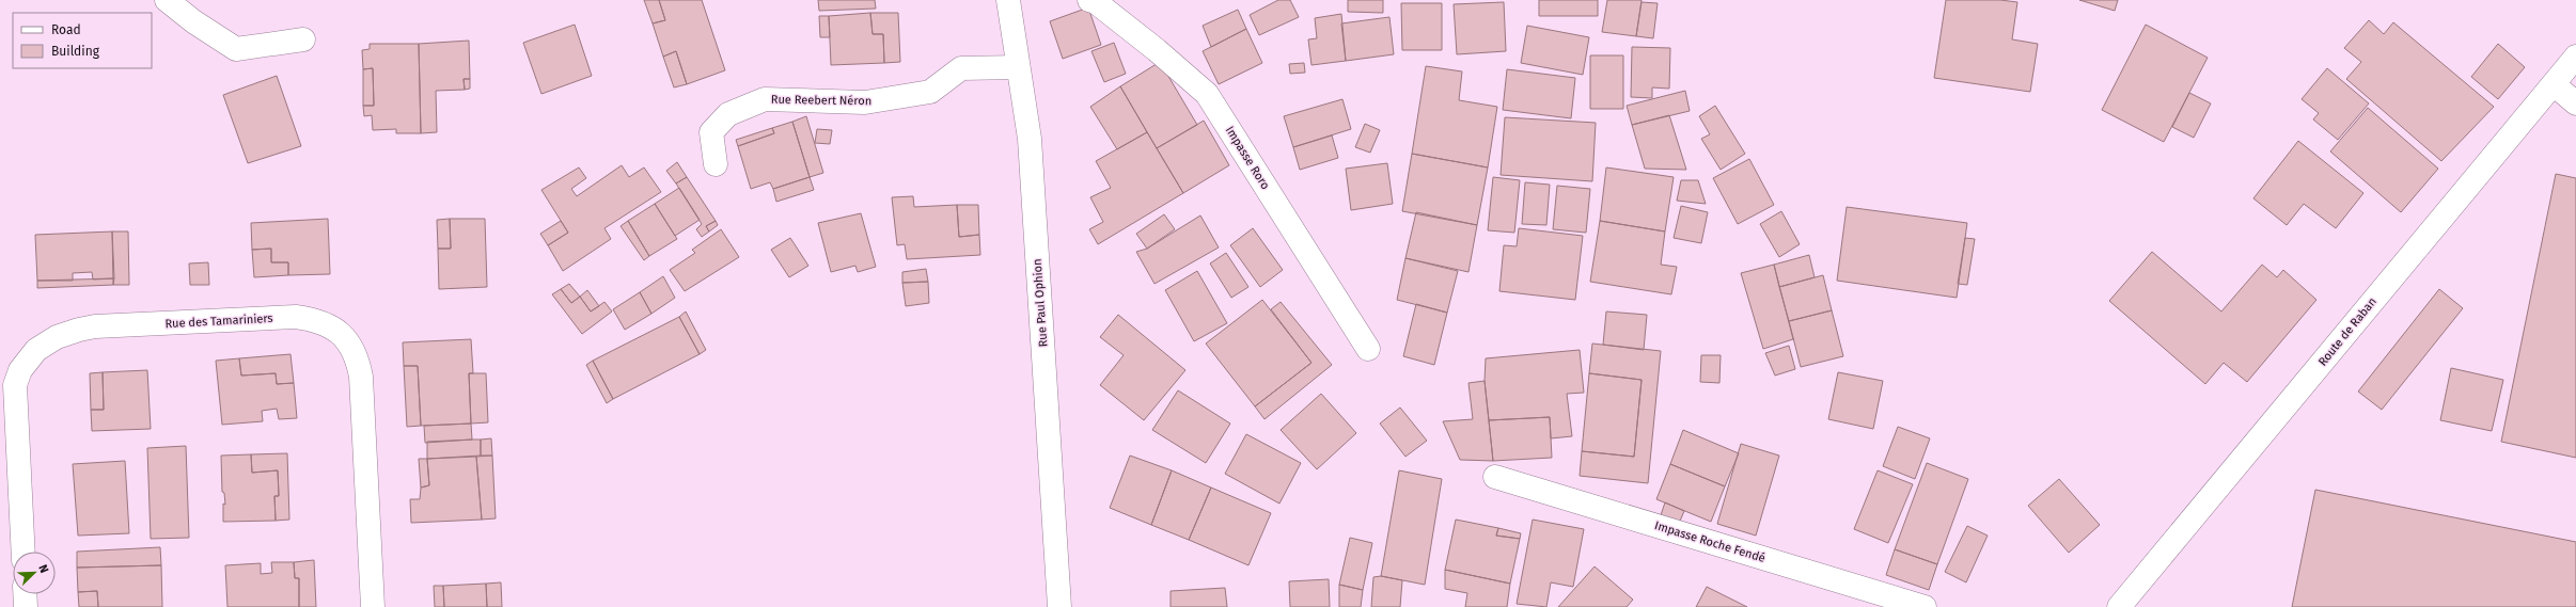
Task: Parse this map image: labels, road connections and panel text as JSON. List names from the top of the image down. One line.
{"streets":{"street":["Rue Reebert Néron","Impasse Roro","Rue Paul Ophion","Rue des Tamariniers","Route de Raban","Impasse Roche Fendé"]},"crossings":[["Rue Reebert Néron","Rue Paul Ophion"]],"legend":["Road","Building"],"north":"top right"}
